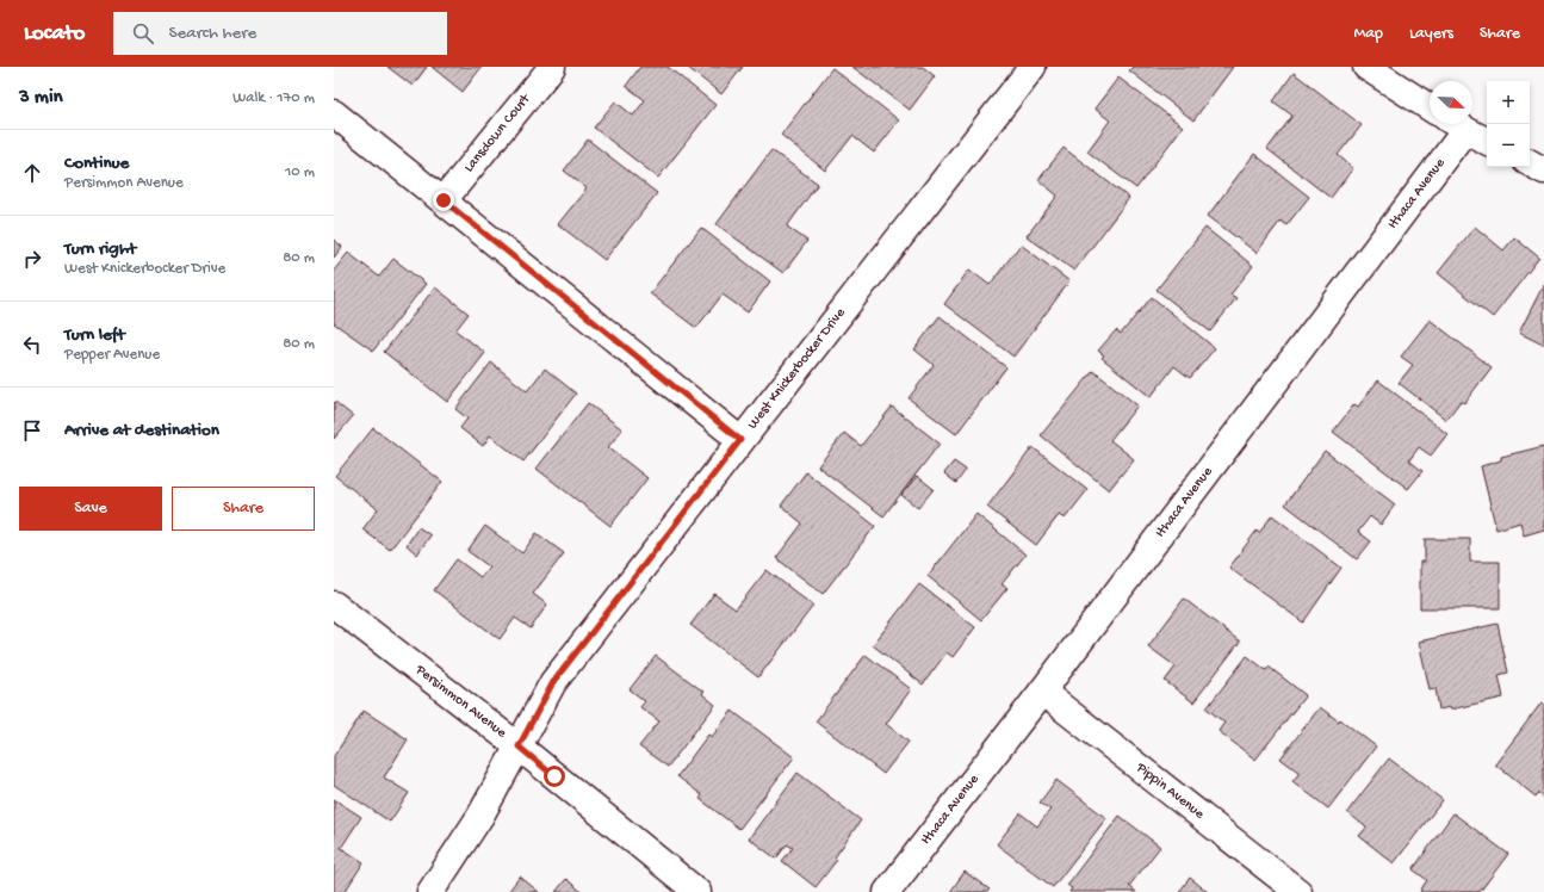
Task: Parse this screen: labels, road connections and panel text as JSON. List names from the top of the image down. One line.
{"streets":{"street":["Lansdown Court","Ithaca Avenue","West Knickerbocker Drive","Persimmon Avenue","Pippin Avenue"]},"crossings":[["Ithaca Avenue","Pippin Avenue"],["West Knickerbocker Drive","Persimmon Avenue"]],"north":"bottom right","page":{"header":"Locato","search":"Search here","nav":["Map","Layers","Share"],"heading":["3 min","Walk · 170 m"],"map_buttons":["+","−"],"list":[["Continue","Persimmon Avenue","10 m"],["Turn right","West Knickerbocker Drive","80 m"],["Turn left","Pepper Avenue","80 m"],"Arrive at destination"],"buttons":["Save","Share"]}}
